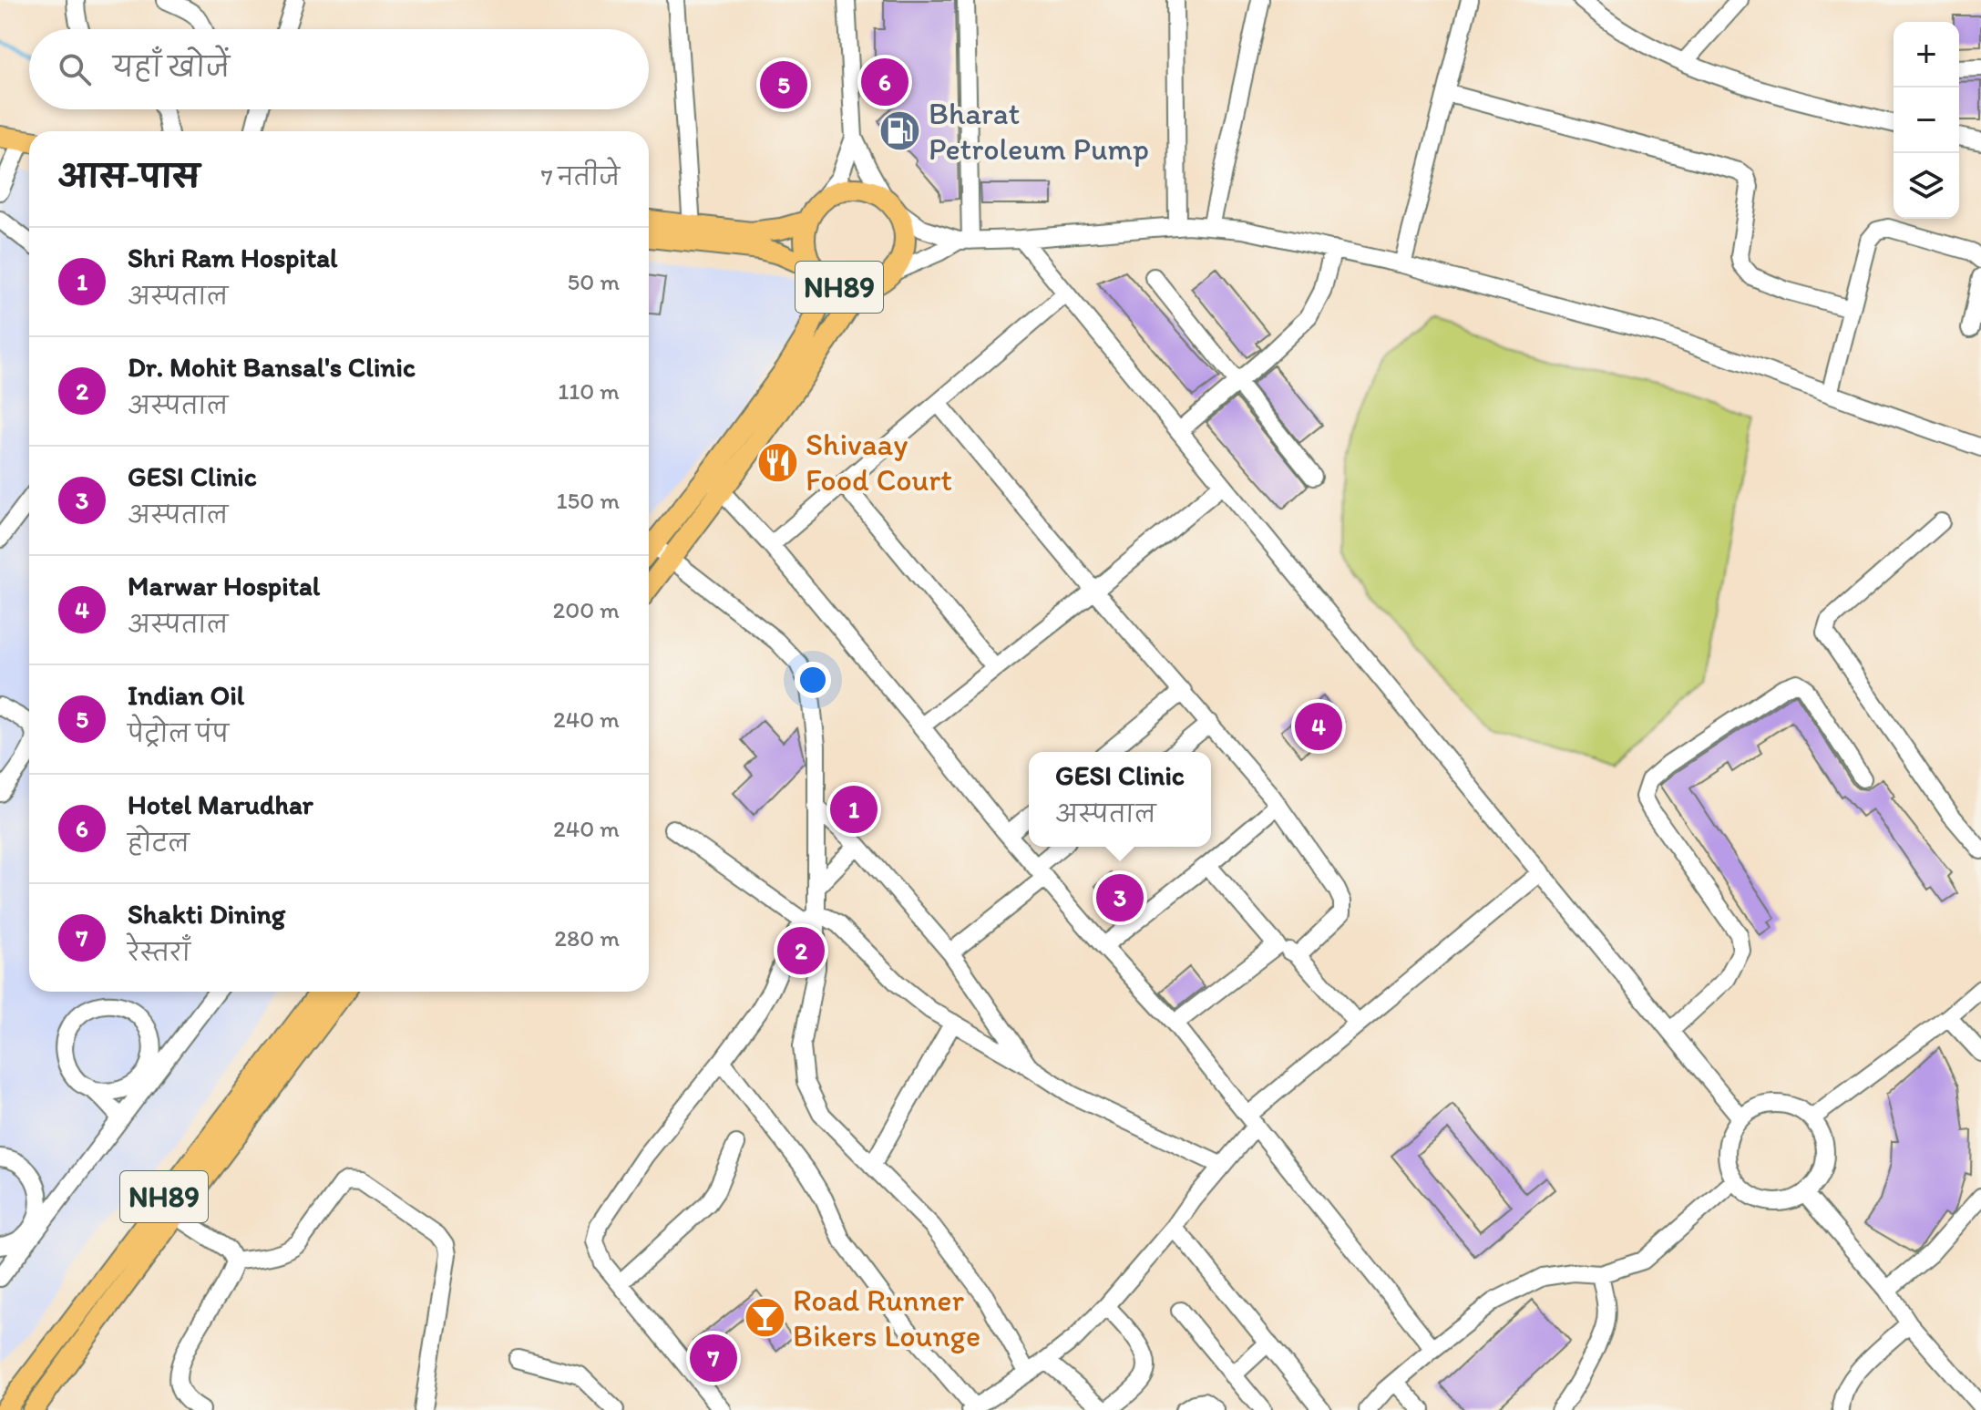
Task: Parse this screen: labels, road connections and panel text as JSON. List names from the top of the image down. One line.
{"streets":{"main road":["NH89"]},"places":{"fuel station":["Bharat Petroleum Pump"],"restaurant":["Shivaay Food Court"],"bar":["Road Runner Bikers Lounge"]},"page":{"map_buttons":["+","−"],"search":"यहाँ खोजें","pins":["6","5","4","1","3","2","7"],"heading":["आस-पास","7 नतीजे"],"list":[{"mark":"1","name":"Shri Ram Hospital","note":"अस्पताल","value":"50 m"},{"mark":"2","name":"Dr. Mohit Bansal's Clinic","note":"अस्पताल","value":"110 m"},{"mark":"3","name":"GESI Clinic","note":"अस्पताल","value":"150 m"},{"mark":"4","name":"Marwar Hospital","note":"अस्पताल","value":"200 m"},{"mark":"5","name":"Indian Oil","note":"पेट्रोल पंप","value":"240 m"},{"mark":"6","name":"Hotel Marudhar","note":"होटल","value":"240 m"},{"mark":"7","name":"Shakti Dining","note":"रेस्तराँ","value":"280 m"}],"popup":["GESI Clinic","अस्पताल"]}}
